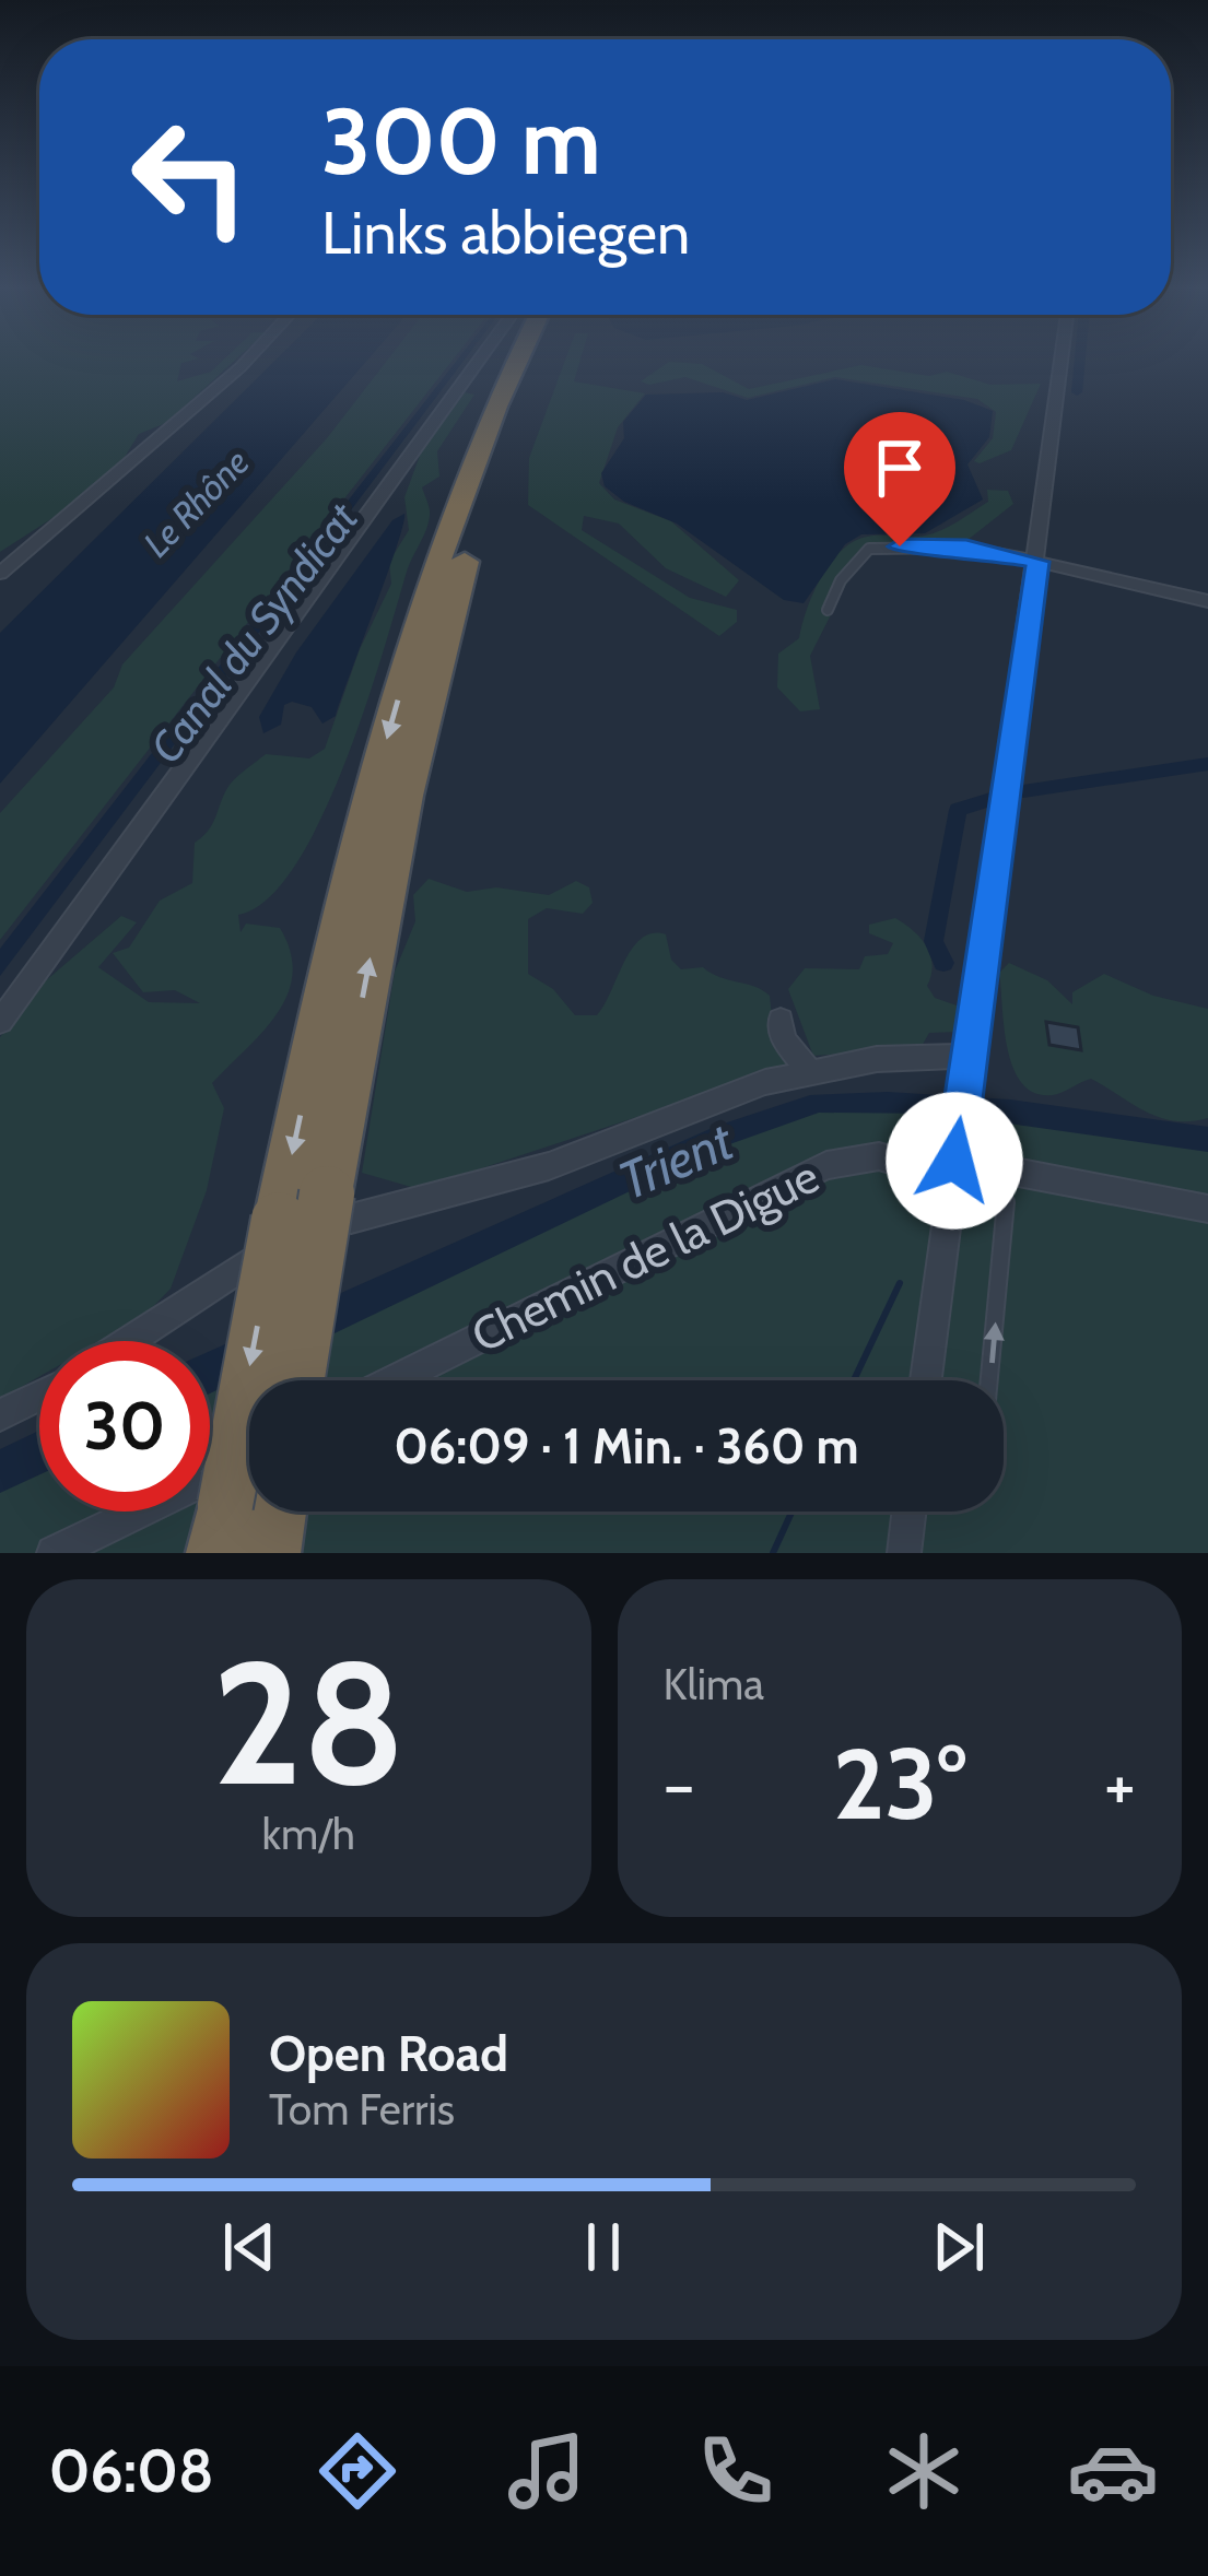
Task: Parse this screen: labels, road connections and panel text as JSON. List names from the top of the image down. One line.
{"streets":{"street":["Chemin de la Digue"]},"water":["Le Rhône","Canal du Syndicat","Trient"],"page":{"turn":["300 m","Links abbiegen"],"limit":"30","trip":"06:09 · 1 Min. · 360 m","tile":[["28","km/h"],"Klima"],"heat":["−","23°","+"],"song":["Open Road","Tom Ferris"],"tabs":"06:08"}}
